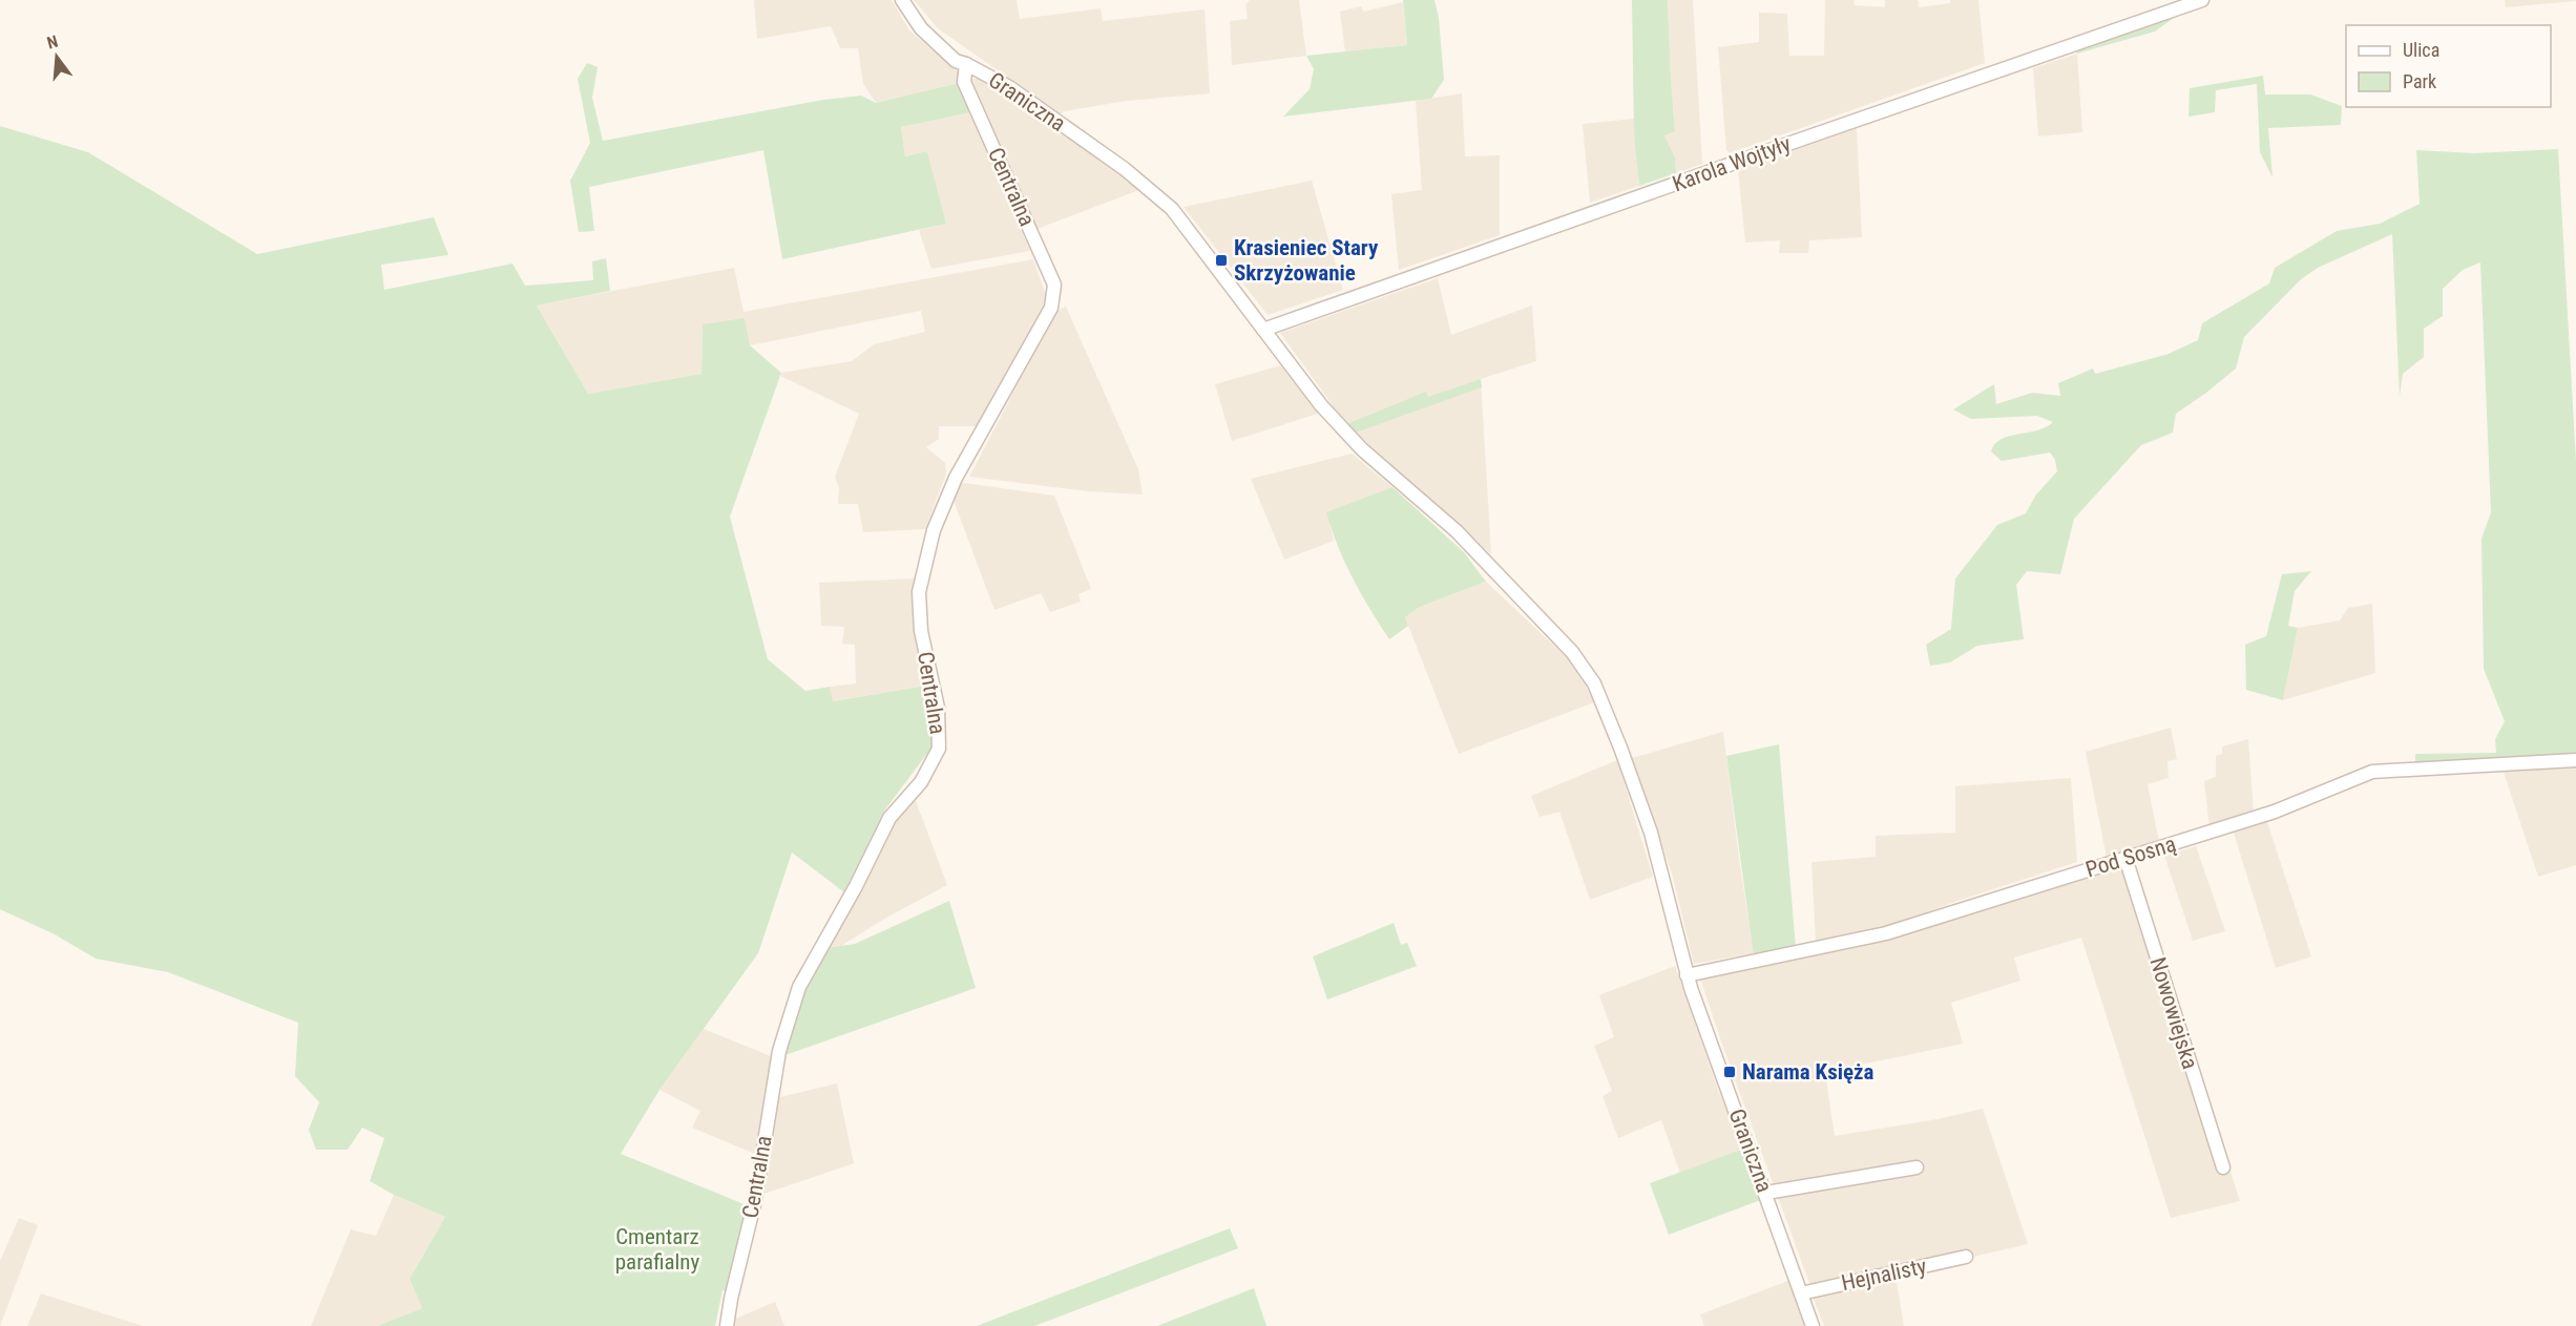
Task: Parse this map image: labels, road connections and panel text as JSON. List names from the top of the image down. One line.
{"streets":{"street":["Graniczna","Karola Wojtyły","Centralna","Pod Sosną","Nowowiejska","Hejnalisty"]},"crossings":[["Graniczna","Karola Wojtyły"],["Graniczna","Centralna"],["Graniczna","Pod Sosną"],["Graniczna","Hejnalisty"],["Pod Sosną","Nowowiejska"]],"parks":["Cmentarz parafialny"],"places":{"transit":["Krasieniec Stary Skrzyżowanie","Narama Księża"]},"legend":["Ulica","Park"],"north":"top"}
